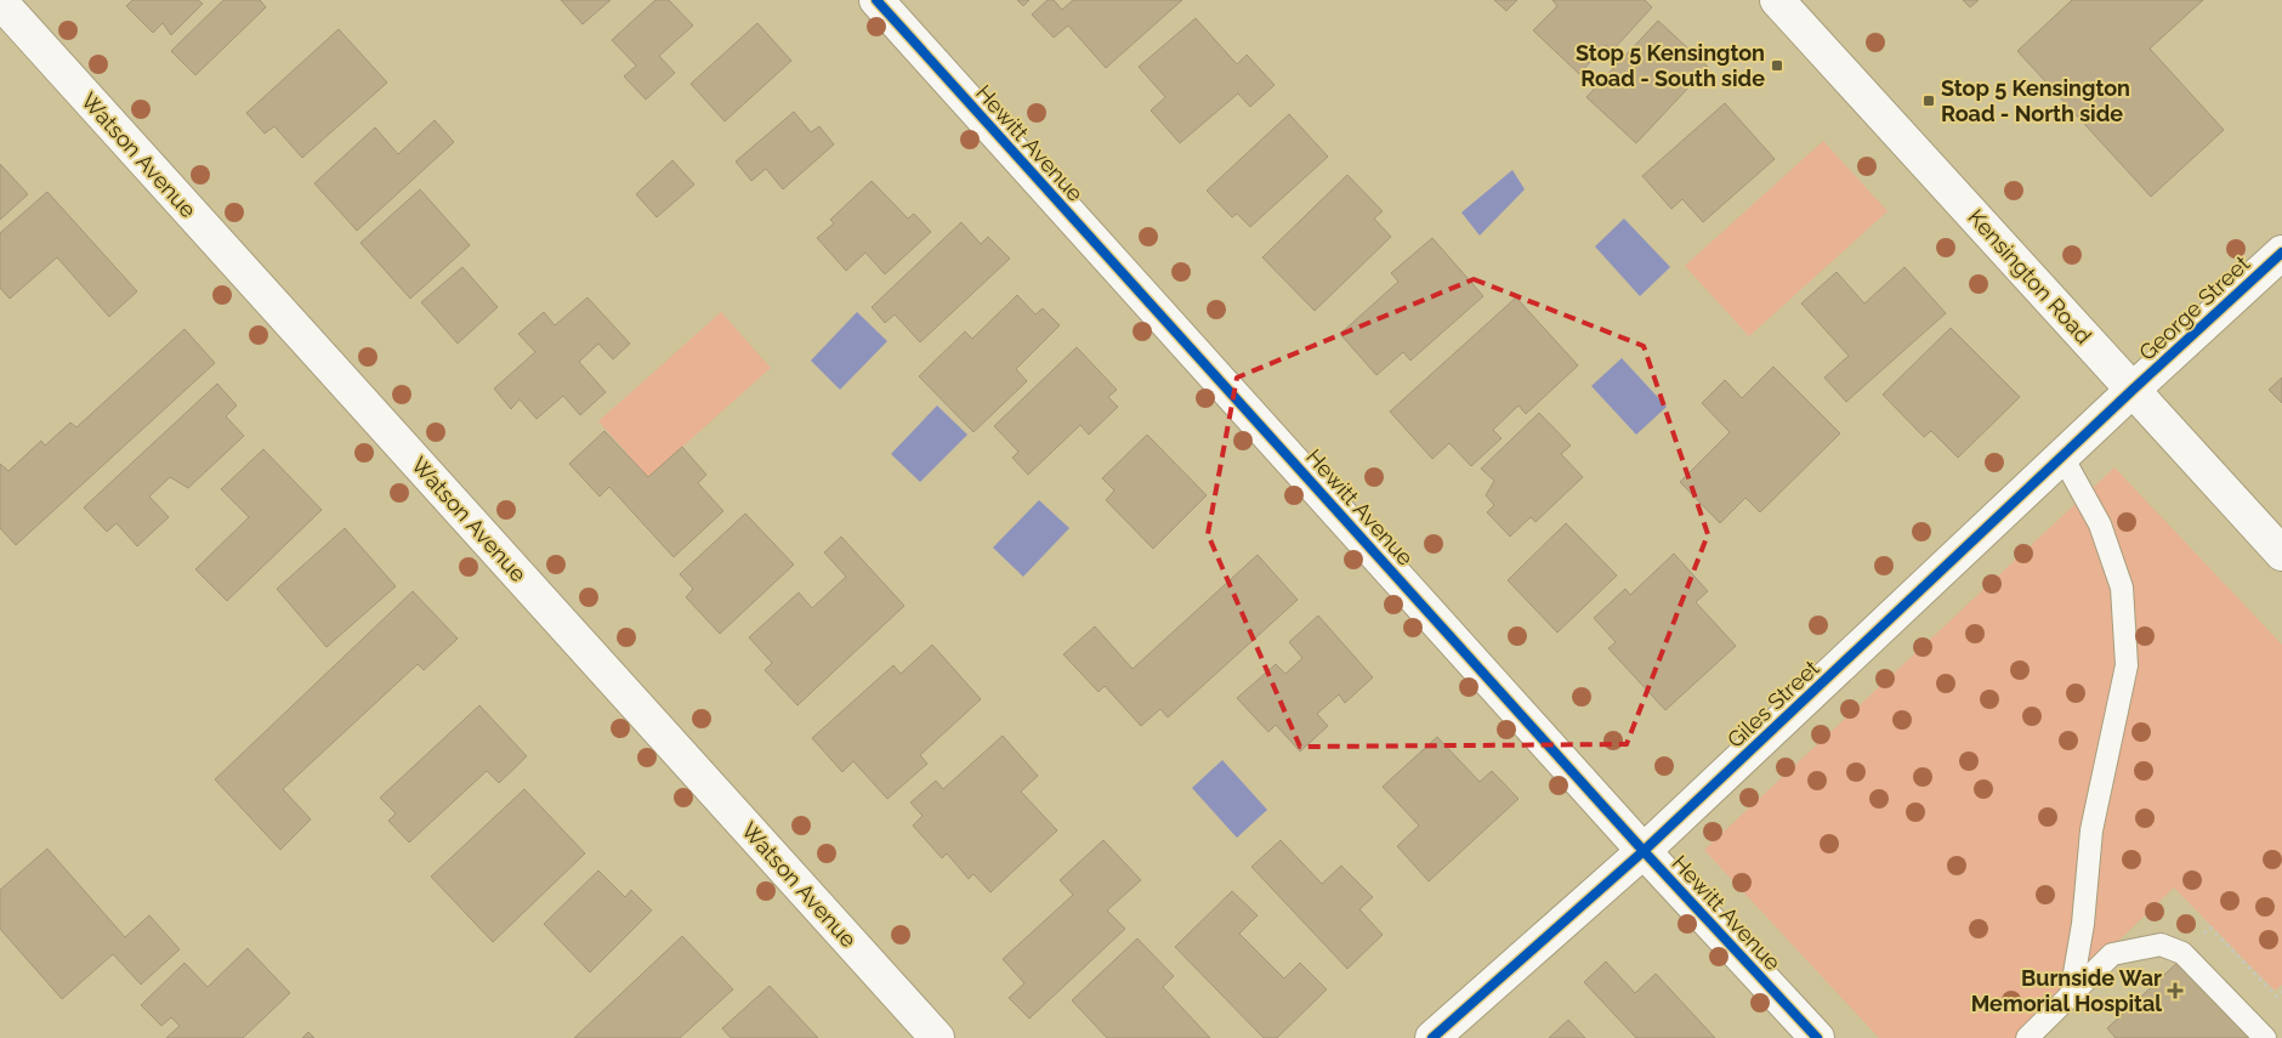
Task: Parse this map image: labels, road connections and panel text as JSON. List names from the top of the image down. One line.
{"streets":{"street":["Hewitt Avenue","Watson Avenue","Kensington Road","George Street","Giles Street"]},"crossings":[["Hewitt Avenue","Giles Street"],["Kensington Road","George Street"],["Kensington Road","Giles Street"],["George Street","Giles Street"]],"places":{"transit":["Stop 5 Kensington Road - South side","Stop 5 Kensington Road - North side"],"health":["Burnside War Memorial Hospital"]}}
